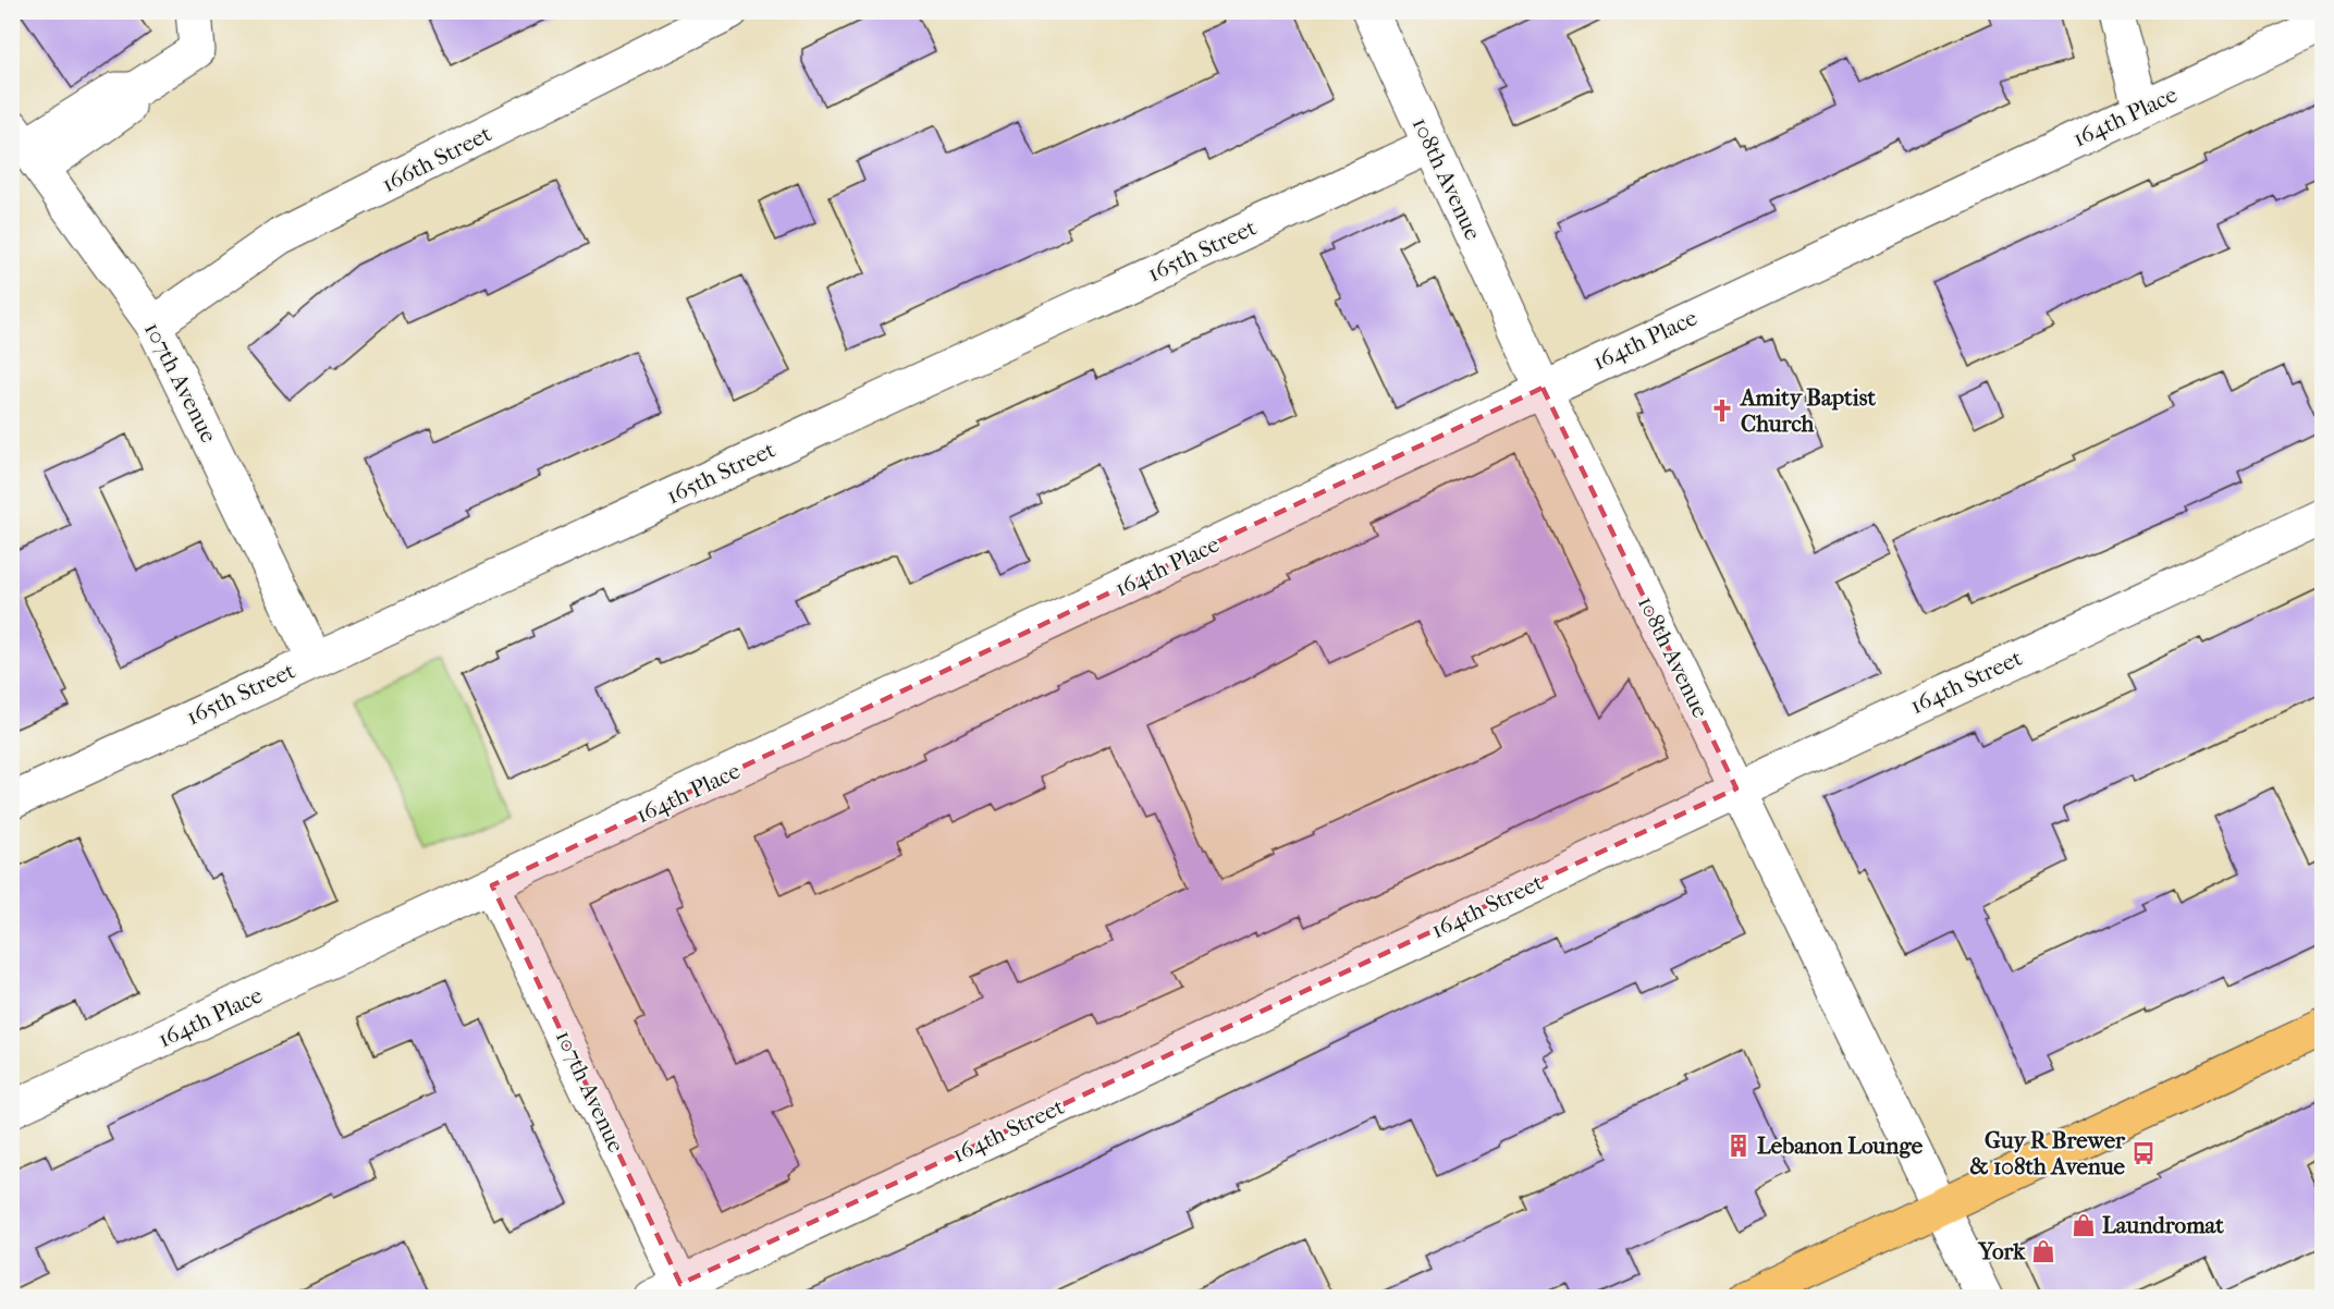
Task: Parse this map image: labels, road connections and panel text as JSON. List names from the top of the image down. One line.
{"streets":{"street":["164th Place","166th Street","108th Avenue","165th Street","107th Avenue","164th Street"]},"crossings":[["164th Place","108th Avenue"],["164th Place","107th Avenue"],["166th Street","107th Avenue"],["108th Avenue","165th Street"],["108th Avenue","164th Street"],["165th Street","107th Avenue"],["107th Avenue","164th Street"]],"places":{"church":["Amity Baptist Church"],"building":["Lebanon Lounge"],"bus stop":["Guy R Brewer & 108th Avenue"],"shop":["Laundromat","York"]}}
